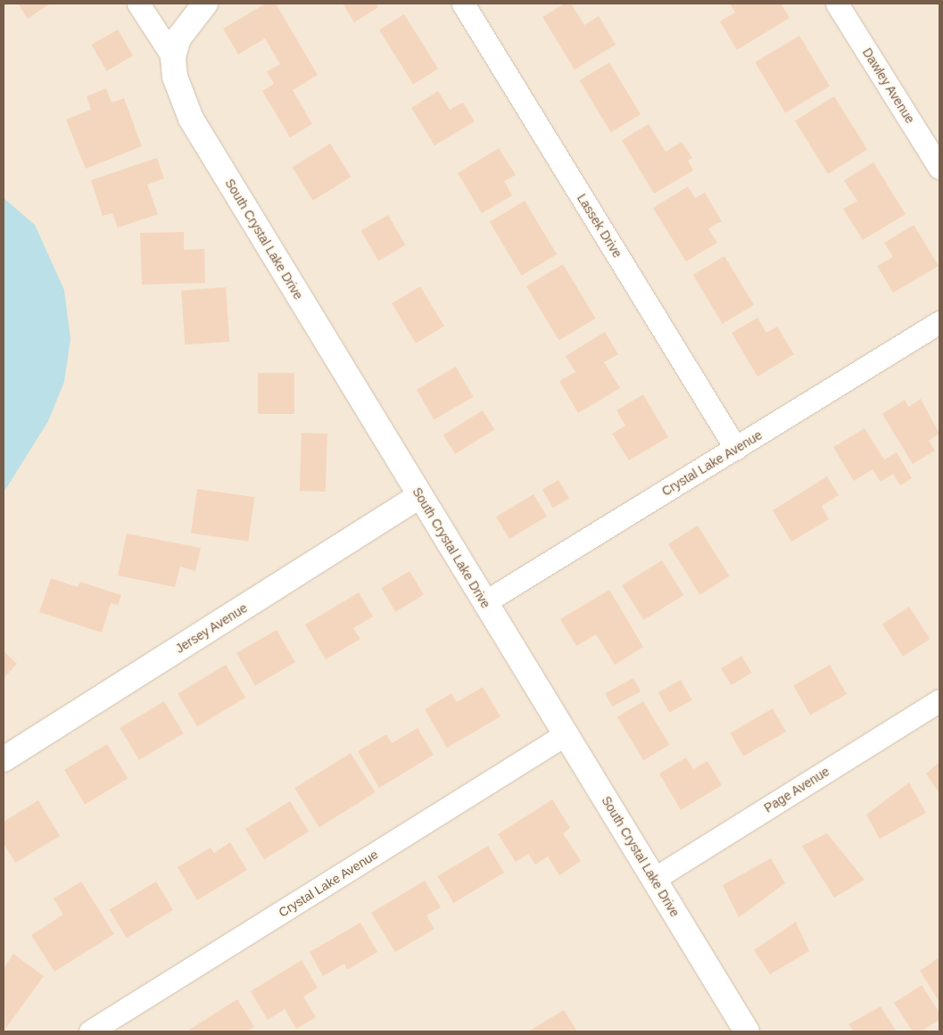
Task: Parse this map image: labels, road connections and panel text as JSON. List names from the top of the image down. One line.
{"streets":{"street":["Dawley Avenue","Lassek Drive","South Crystal Lake Drive","Crystal Lake Avenue","Jersey Avenue","Page Avenue"]},"crossings":[["Lassek Drive","Crystal Lake Avenue"],["South Crystal Lake Drive","Crystal Lake Avenue"],["South Crystal Lake Drive","Jersey Avenue"],["South Crystal Lake Drive","Page Avenue"]]}
